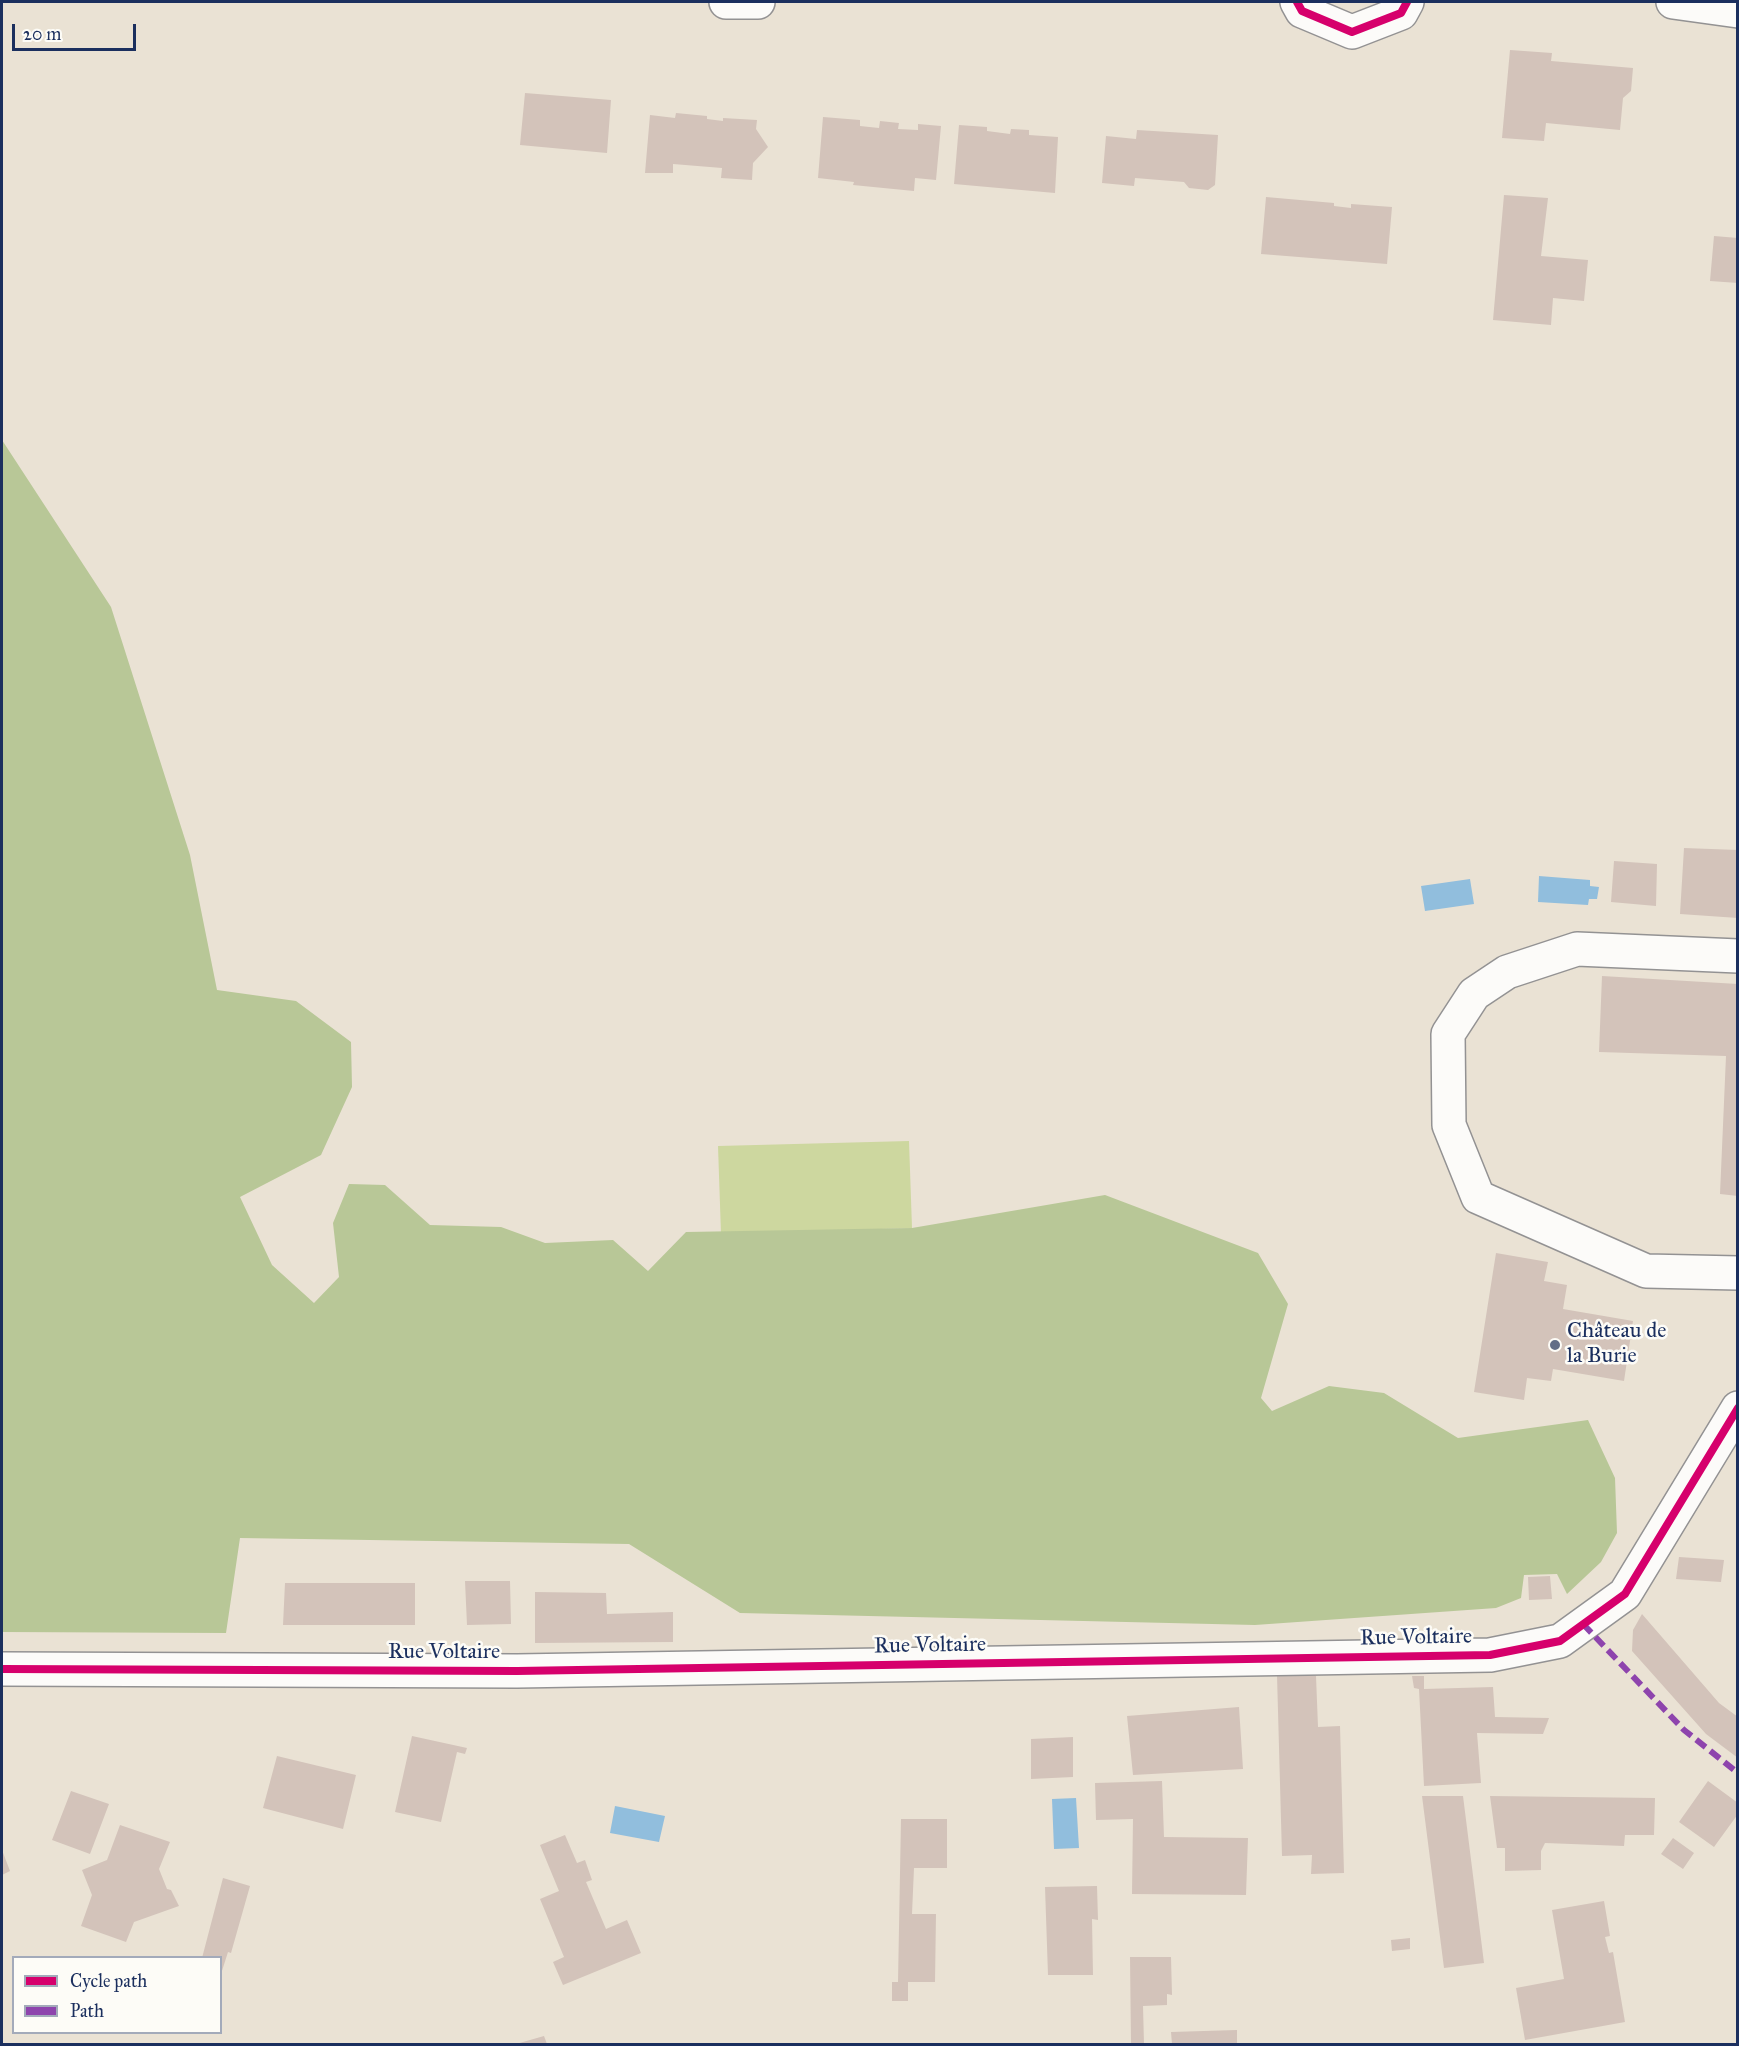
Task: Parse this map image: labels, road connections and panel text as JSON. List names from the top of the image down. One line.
{"streets":{"street":["Rue Voltaire"]},"places":["Château de la Burie"],"legend":["Cycle path","Path"],"scale_bar":"20 m"}
